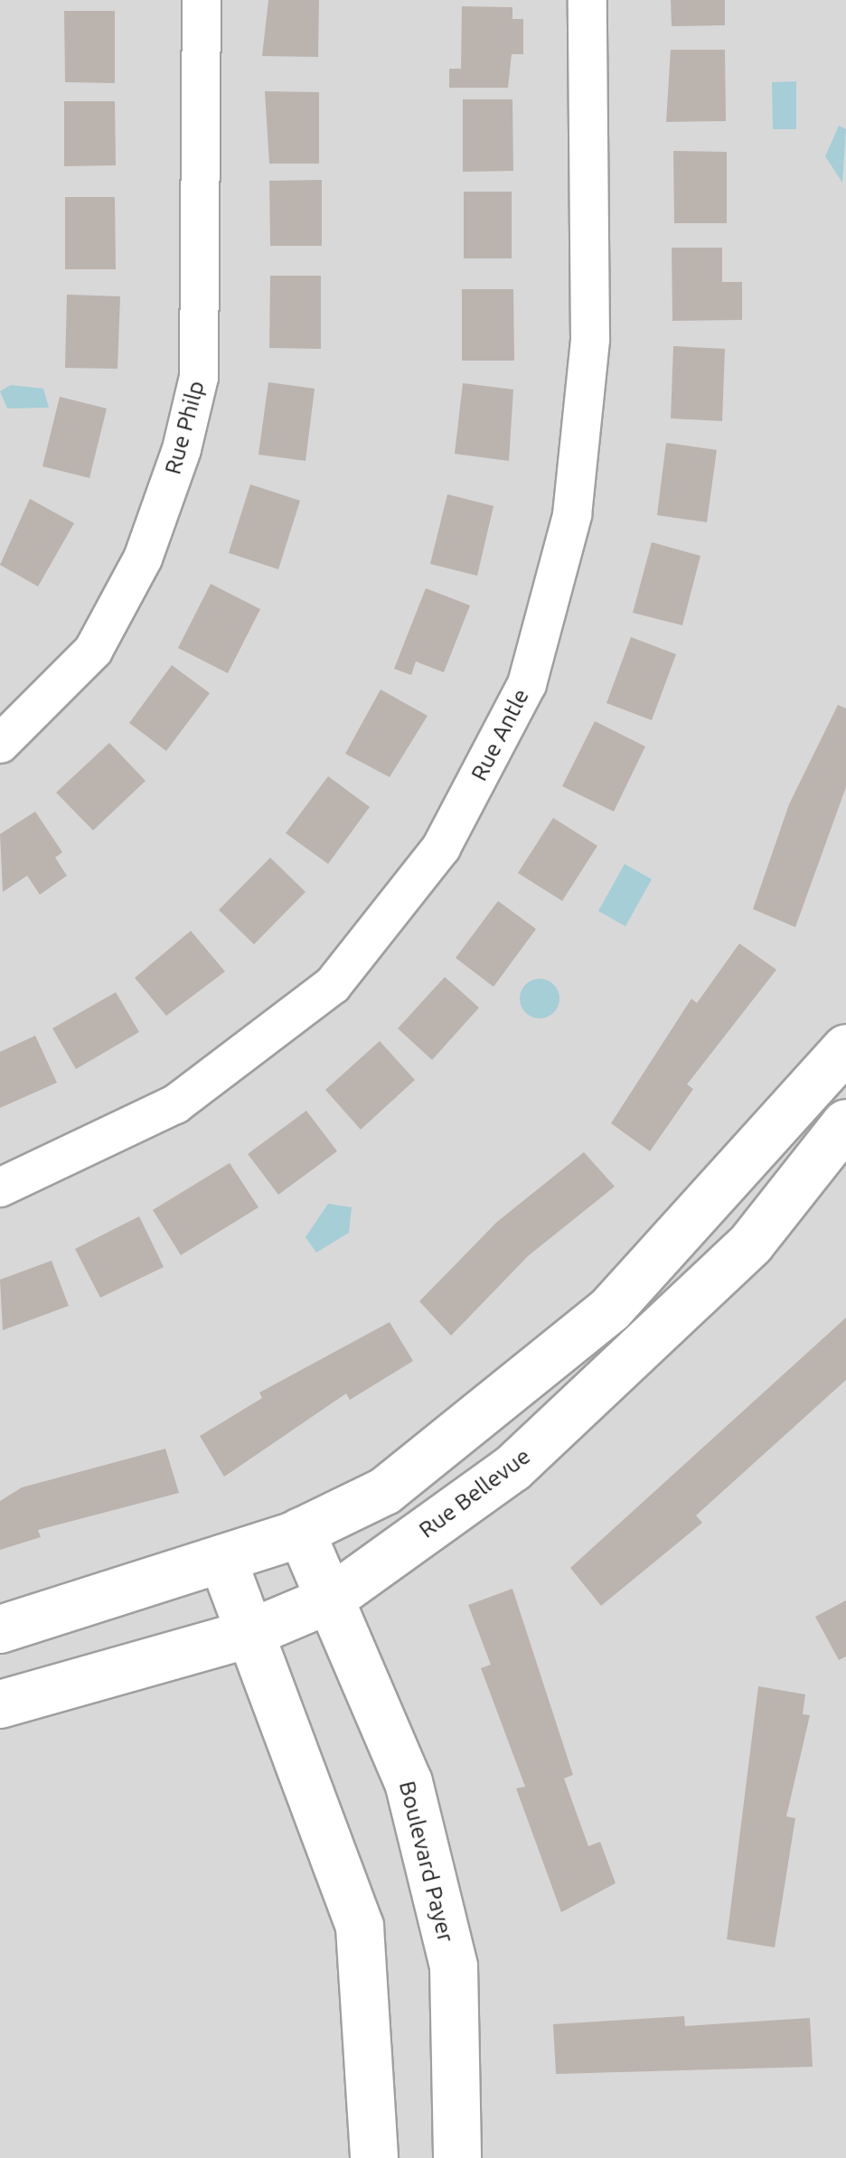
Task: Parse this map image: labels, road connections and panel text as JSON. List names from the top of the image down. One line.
{"streets":{"street":["Rue Philp","Rue Antle","Rue Bellevue","Boulevard Payer"]},"crossings":[["Rue Bellevue","Boulevard Payer"]]}
